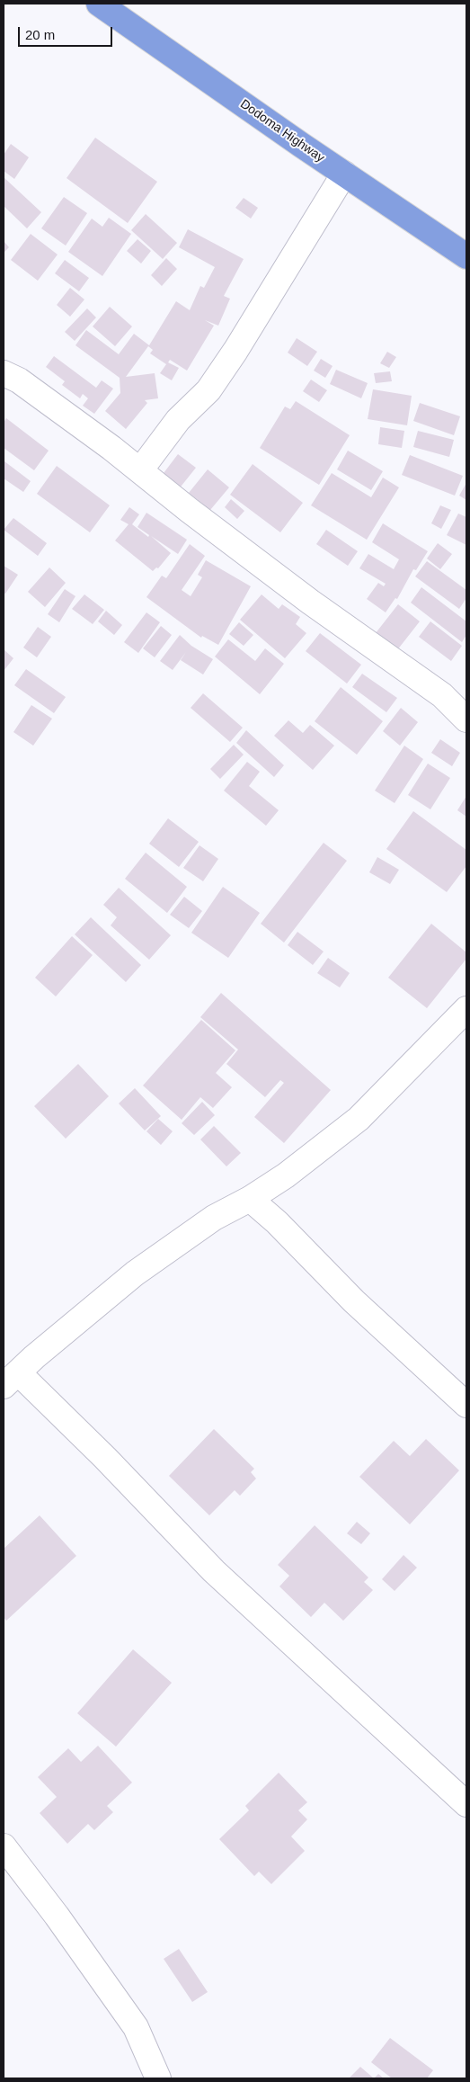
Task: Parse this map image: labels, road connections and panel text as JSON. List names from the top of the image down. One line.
{"streets":{"highway":["Dodoma Highway"]},"scale_bar":"20 m"}
